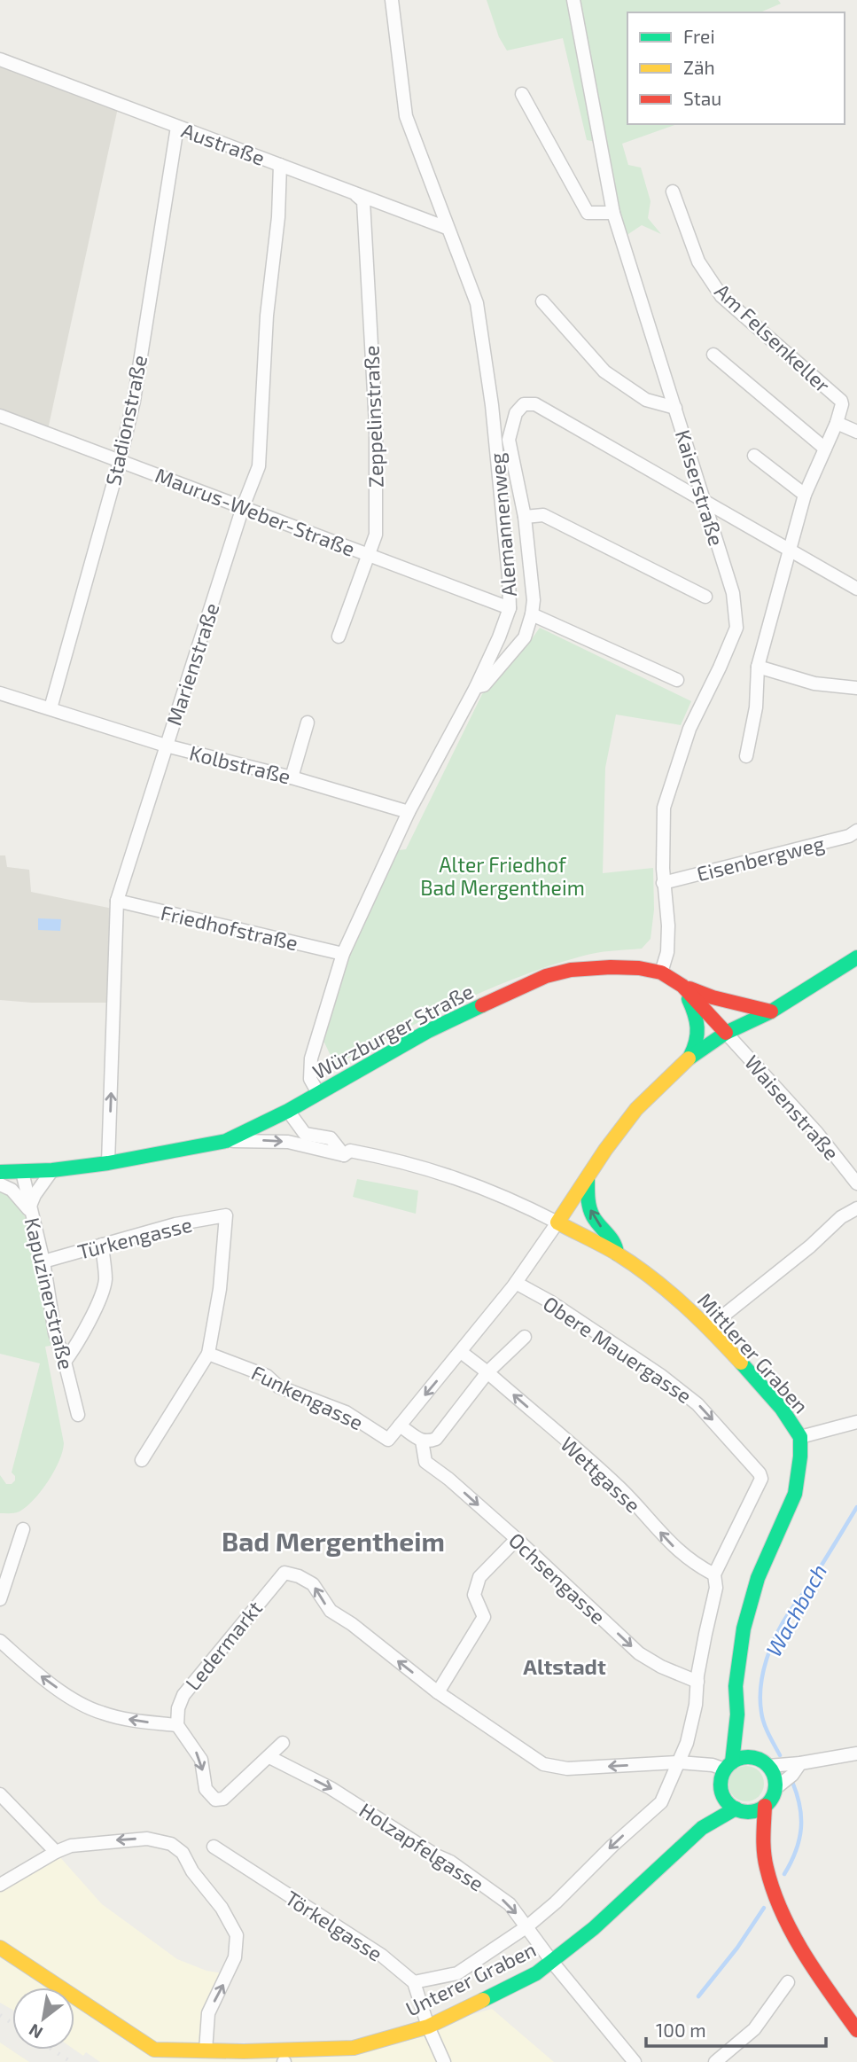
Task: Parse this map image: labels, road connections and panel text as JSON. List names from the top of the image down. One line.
{"streets":{"street":["Austraße","Am Felsenkeller","Zeppelinstraße","Stadionstraße","Kaiserstraße","Maurus-Weber-Straße","Alemannenweg","Marienstraße","Kolbstraße","Eisenbergweg","Friedhofstraße","Würzburger Straße","Waisenstraße","Türkengasse","Kapuzinerstraße","Obere Mauergasse","Mittlerer Graben","Funkengasse","Wettgasse","Ochsengasse","Ledermarkt","Holzapfelgasse","Törkelgasse","Unterer Graben"]},"crossings":[["Austraße","Zeppelinstraße"],["Austraße","Stadionstraße"],["Austraße","Alemannenweg"],["Austraße","Marienstraße"],["Zeppelinstraße","Maurus-Weber-Straße"],["Stadionstraße","Maurus-Weber-Straße"],["Stadionstraße","Kolbstraße"],["Kaiserstraße","Eisenbergweg"],["Kaiserstraße","Würzburger Straße"],["Maurus-Weber-Straße","Alemannenweg"],["Maurus-Weber-Straße","Marienstraße"],["Alemannenweg","Kolbstraße"],["Alemannenweg","Friedhofstraße"],["Alemannenweg","Würzburger Straße"],["Marienstraße","Kolbstraße"],["Marienstraße","Friedhofstraße"],["Marienstraße","Würzburger Straße"],["Würzburger Straße","Waisenstraße"],["Würzburger Straße","Kapuzinerstraße"],["Türkengasse","Kapuzinerstraße"],["Türkengasse","Funkengasse"],["Obere Mauergasse","Wettgasse"],["Obere Mauergasse","Ochsengasse"],["Obere Mauergasse","Holzapfelgasse"],["Obere Mauergasse","Törkelgasse"],["Mittlerer Graben","Unterer Graben"],["Holzapfelgasse","Unterer Graben"]],"one_way":["Wettgasse","Ochsengasse","Holzapfelgasse"],"districts":["Bad Mergentheim","Altstadt"],"water":["Wachbach"],"parks":["Alter Friedhof Bad Mergentheim"],"legend":["Frei","Zäh","Stau"],"scale_bar":"100 m","north":"bottom left"}
